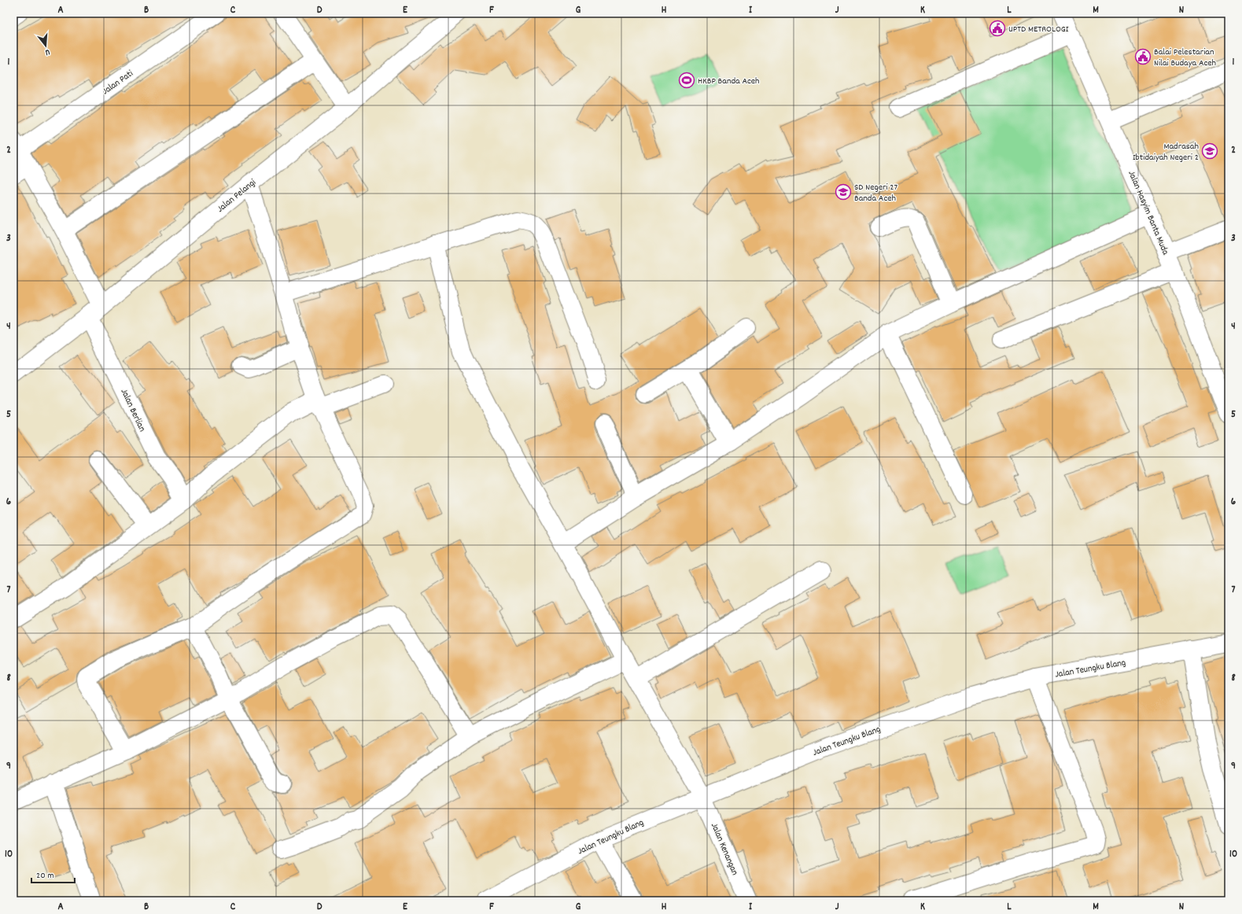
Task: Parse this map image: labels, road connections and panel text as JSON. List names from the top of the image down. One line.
{"streets":{"street":["Jalan Pati","Jalan Pelangi","Jalan Hasyim Banta Muda","Jalan Berlian","Jalan Teungku Blang","Jalan Kenangan"]},"crossings":[["Jalan Pelangi","Jalan Berlian"],["Jalan Teungku Blang","Jalan Kenangan"]],"places":{"public building":["UPTD METROLOGI","Balai Pelestarian Nilai Budaya Aceh"],"sports":["HKBP Banda Aceh"],"school or university":["Madrasah Ibtidaiyah Negeri 2","SD Negeri 27 Banda Aceh"]},"scale_bar":"20 m","north":"bottom","grid":{"columns":["A","B","C","D","E","F","G","H","I","J","K","L","M","N"],"rows":["1","2","3","4","5","6","7","8","9","10"]}}
